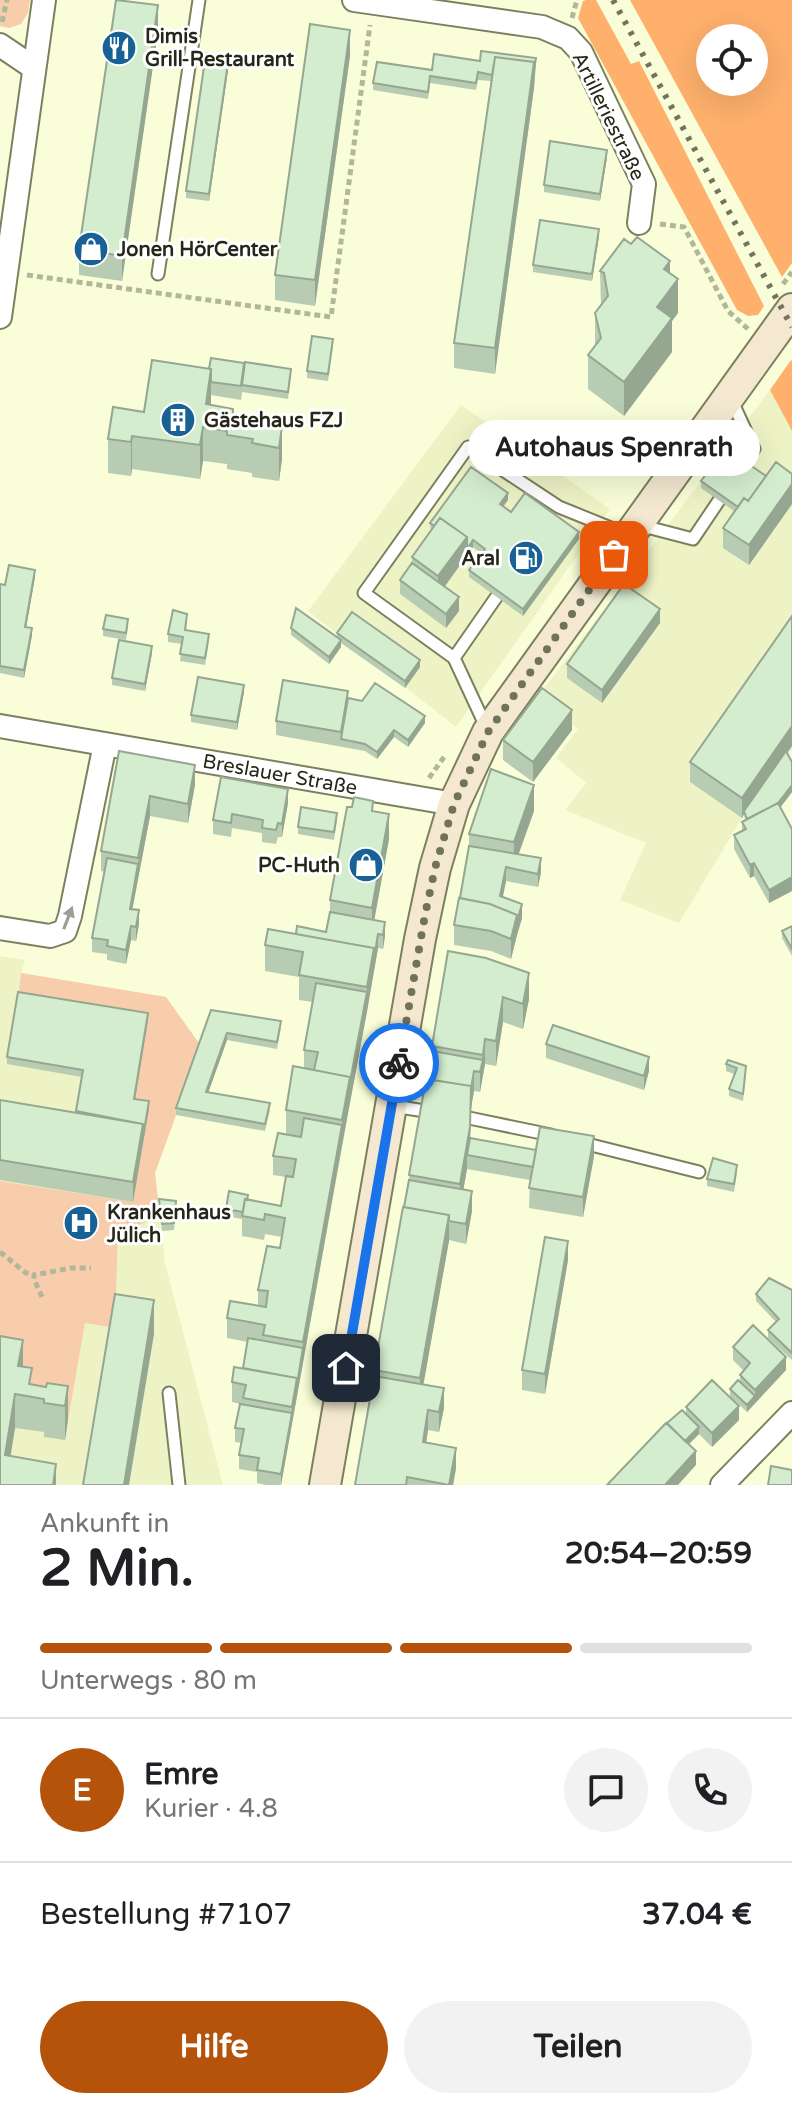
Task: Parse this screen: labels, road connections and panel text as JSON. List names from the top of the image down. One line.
{"streets":{"street":["Artilleriestraße","Breslauer Straße"]},"places":{"restaurant":["Dimis Grill-Restaurant"],"shop":["Jonen HörCenter","PC-Huth"],"building":["Gästehaus FZJ"],"other":["Autohaus Spenrath"],"fuel station":["Aral"],"hospital":["Krankenhaus Jülich"]},"page":{"bubble":"Autohaus Spenrath","heading":["2 Min.","Ankunft in","20:54–20:59"],"panel":["Emre","Kurier · 4.8","Bestellung #7107","37.04 €"],"bar":"Unterwegs · 80 m","round":"E","buttons":["Hilfe","Teilen"]}}
